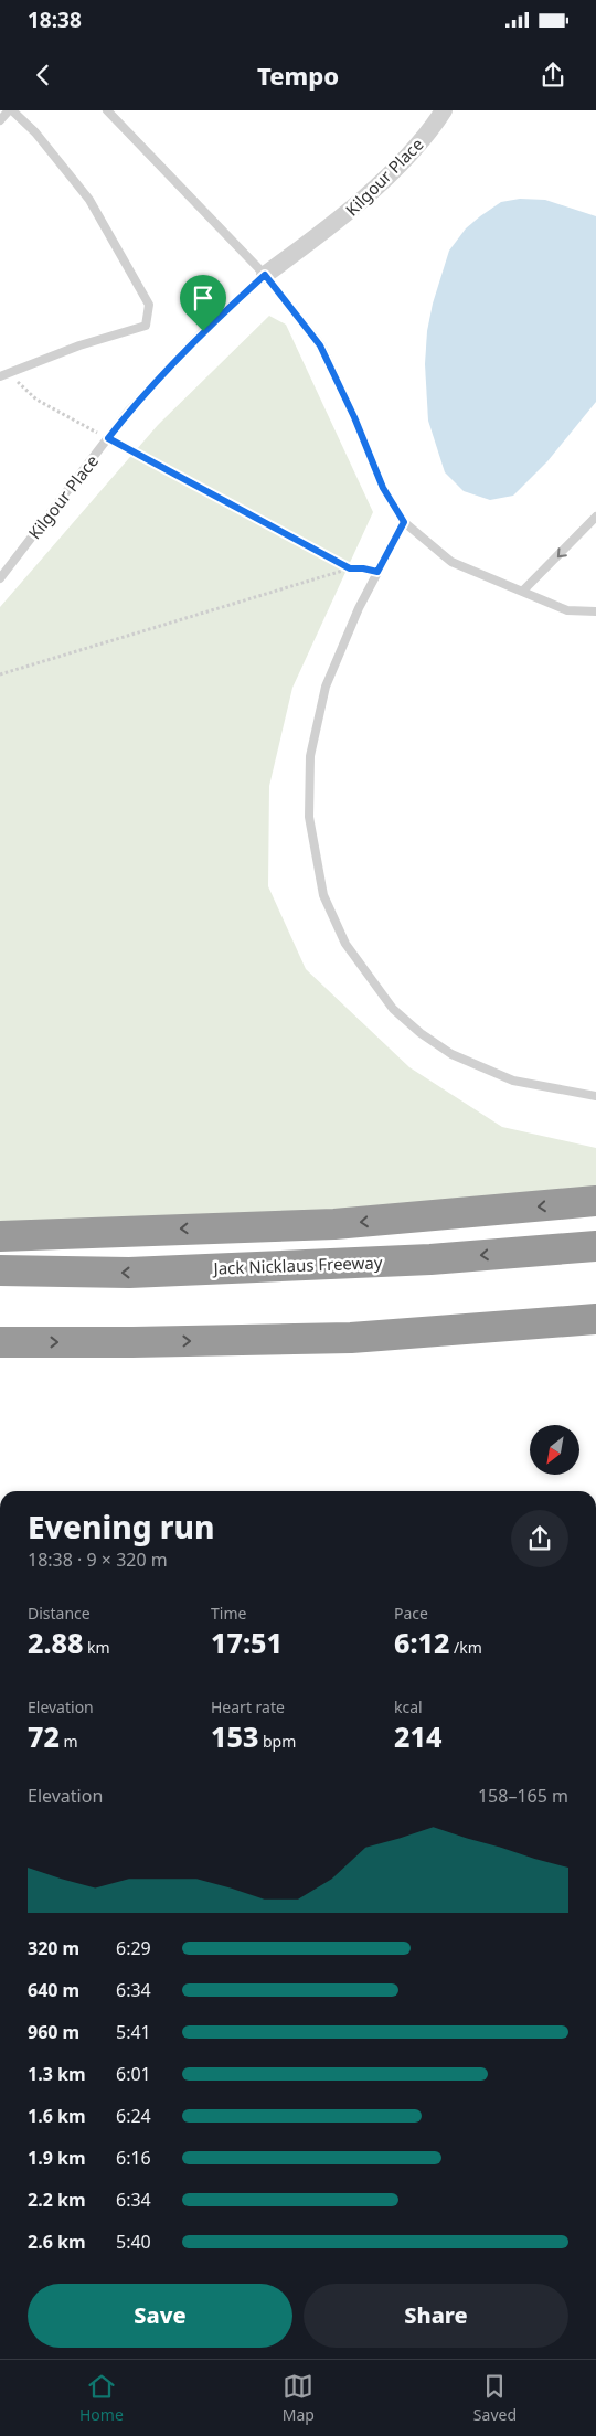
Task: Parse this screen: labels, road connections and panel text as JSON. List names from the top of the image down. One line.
{"streets":{"highway":["Jack Nicklaus Freeway"],"street":["Kilgour Place"]},"north":"bottom left","page":{"status":"18:38","header":"Tempo","heading":["Evening run","18:38 · 9 × 320 m"],"stats":[["Distance","2.88 km"],["Time","17:51"],["Pace","6:12 /km"],["Elevation","72 m"],["Heart rate","153 bpm"],["kcal","214"]],"chart":["Elevation","158–165 m"],"list":[{"name":"320 m","note":"6:29"},{"name":"640 m","note":"6:34"},{"name":"960 m","note":"5:41"},{"name":"1.3 km","note":"6:01"},{"name":"1.6 km","note":"6:24"},{"name":"1.9 km","note":"6:16"},{"name":"2.2 km","note":"6:34"},{"name":"2.6 km","note":"5:40"}],"buttons":["Save","Share"],"tabs":["Home","Map","Saved"]}}
